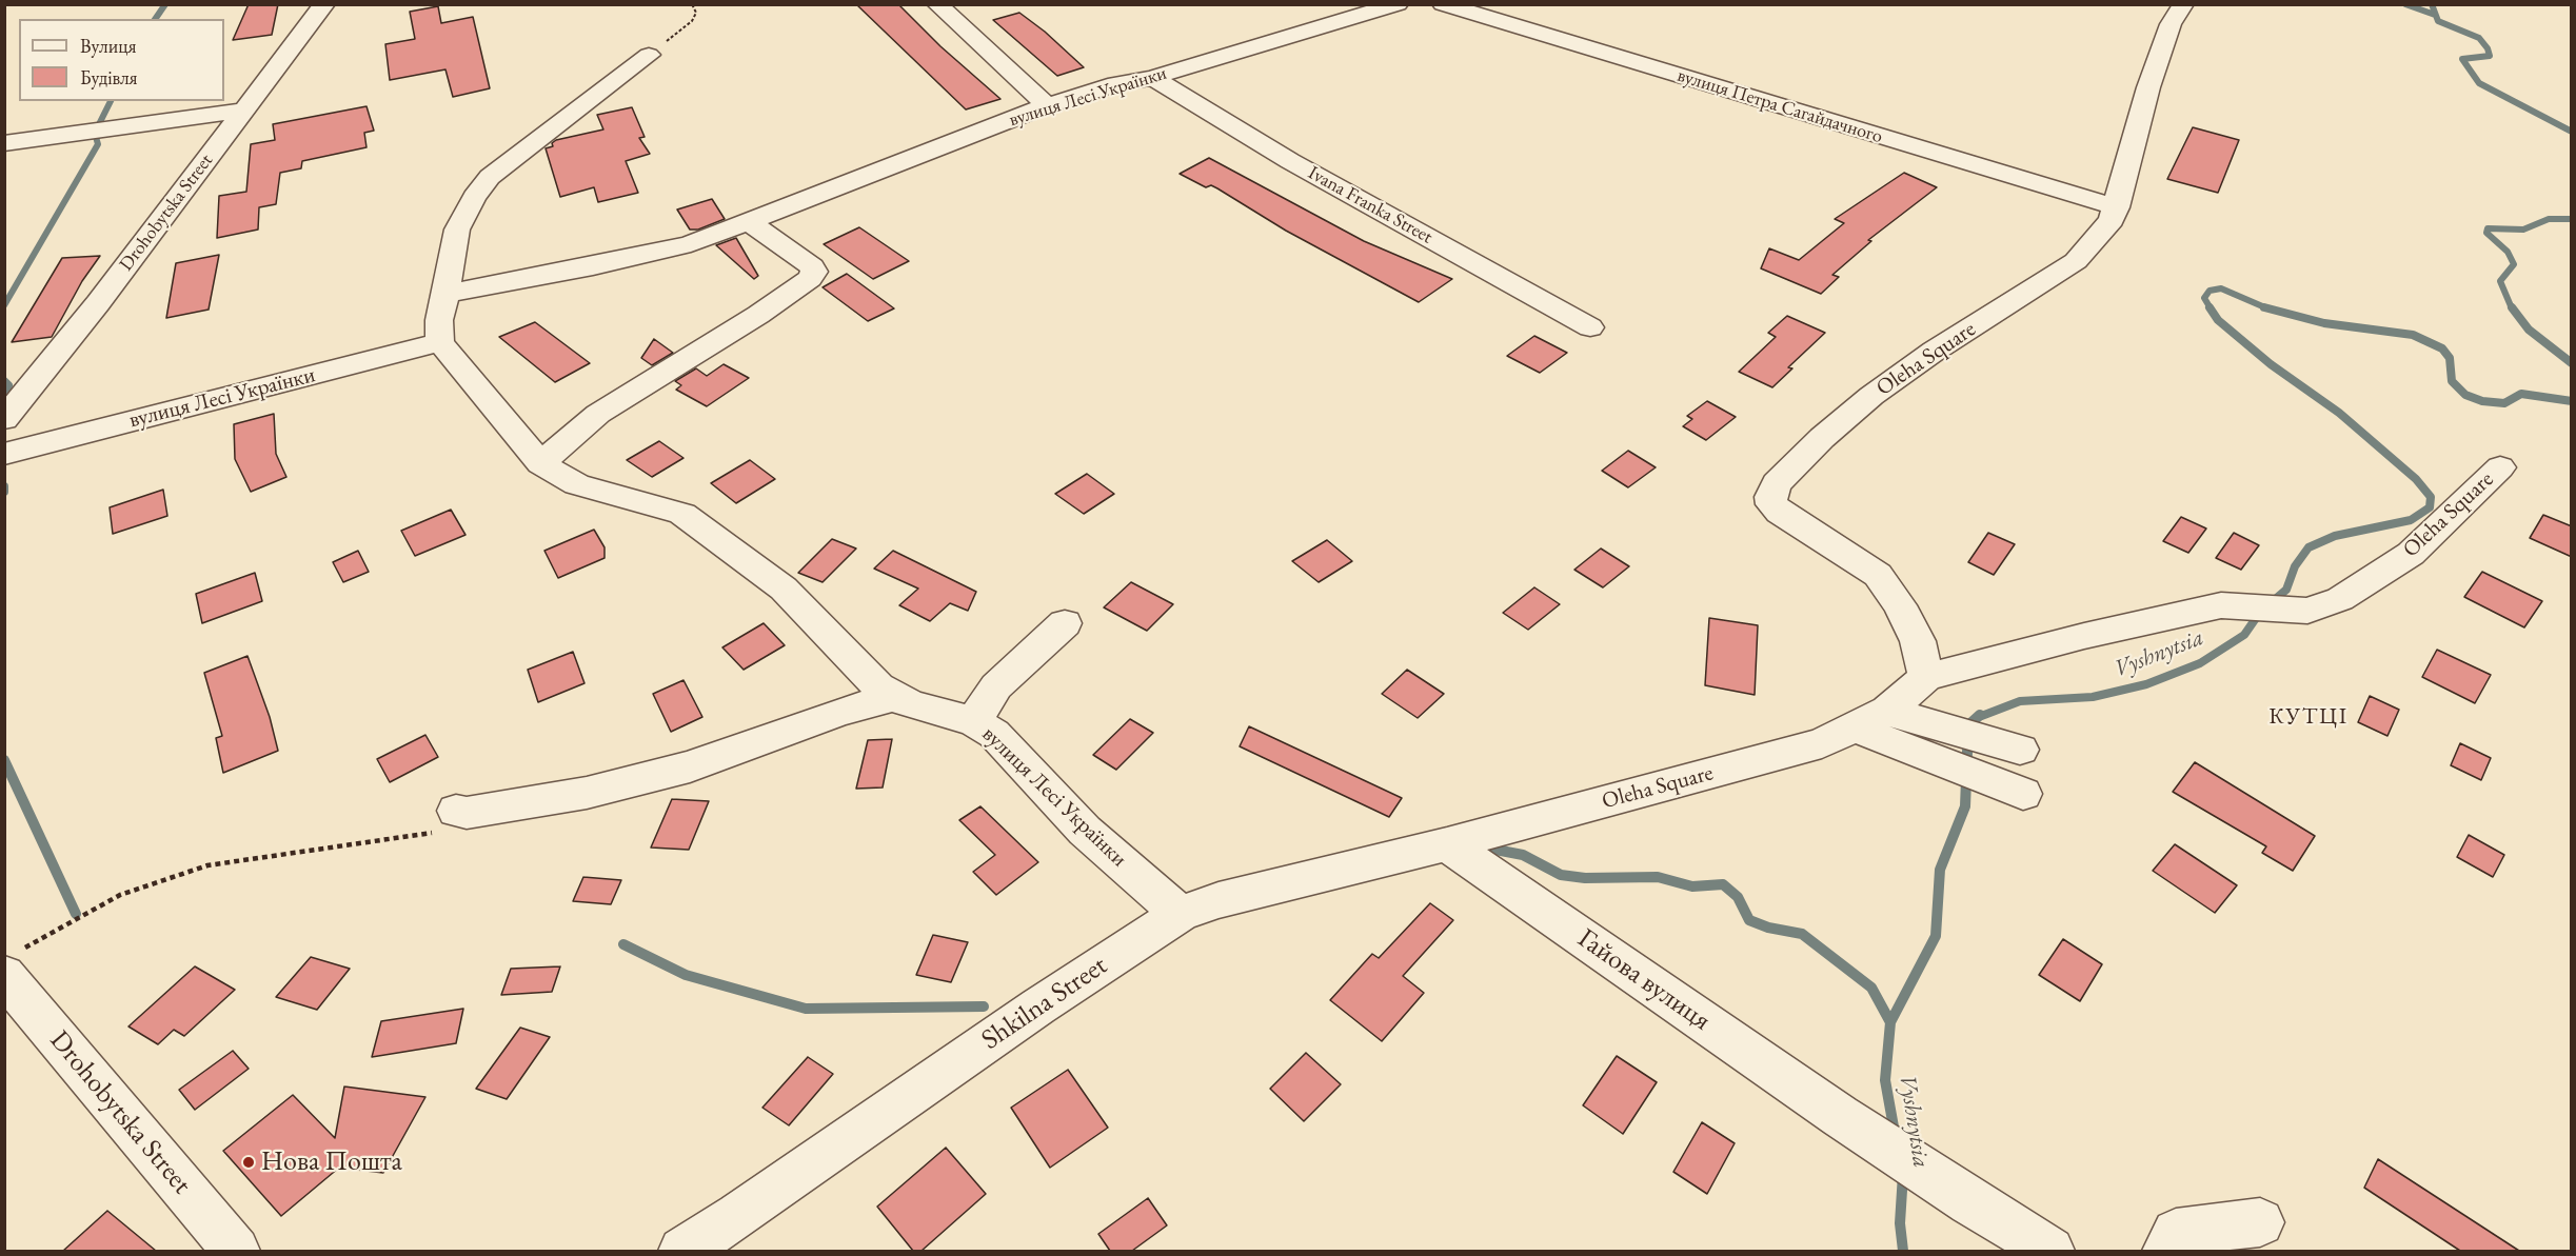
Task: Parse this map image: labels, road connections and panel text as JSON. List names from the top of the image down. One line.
{"streets":{"street":["вулиця Лесі Українки","вулиця Петра Сагайдачного","Ivana Franka Street","Drohobytska Street","Oleha Square","Гайова вулиця","Shkilna Street"]},"crossings":[["вулиця Лесі Українки","Ivana Franka Street"],["вулиця Лесі Українки","Shkilna Street"],["вулиця Петра Сагайдачного","Oleha Square"],["Oleha Square","Гайова вулиця"],["Oleha Square","Shkilna Street"],["Гайова вулиця","Shkilna Street"]],"districts":["КУТЦІ"],"water":["Vyshnytsia"],"places":["Нова Пошта"],"legend":["Вулиця","Будівля"]}
